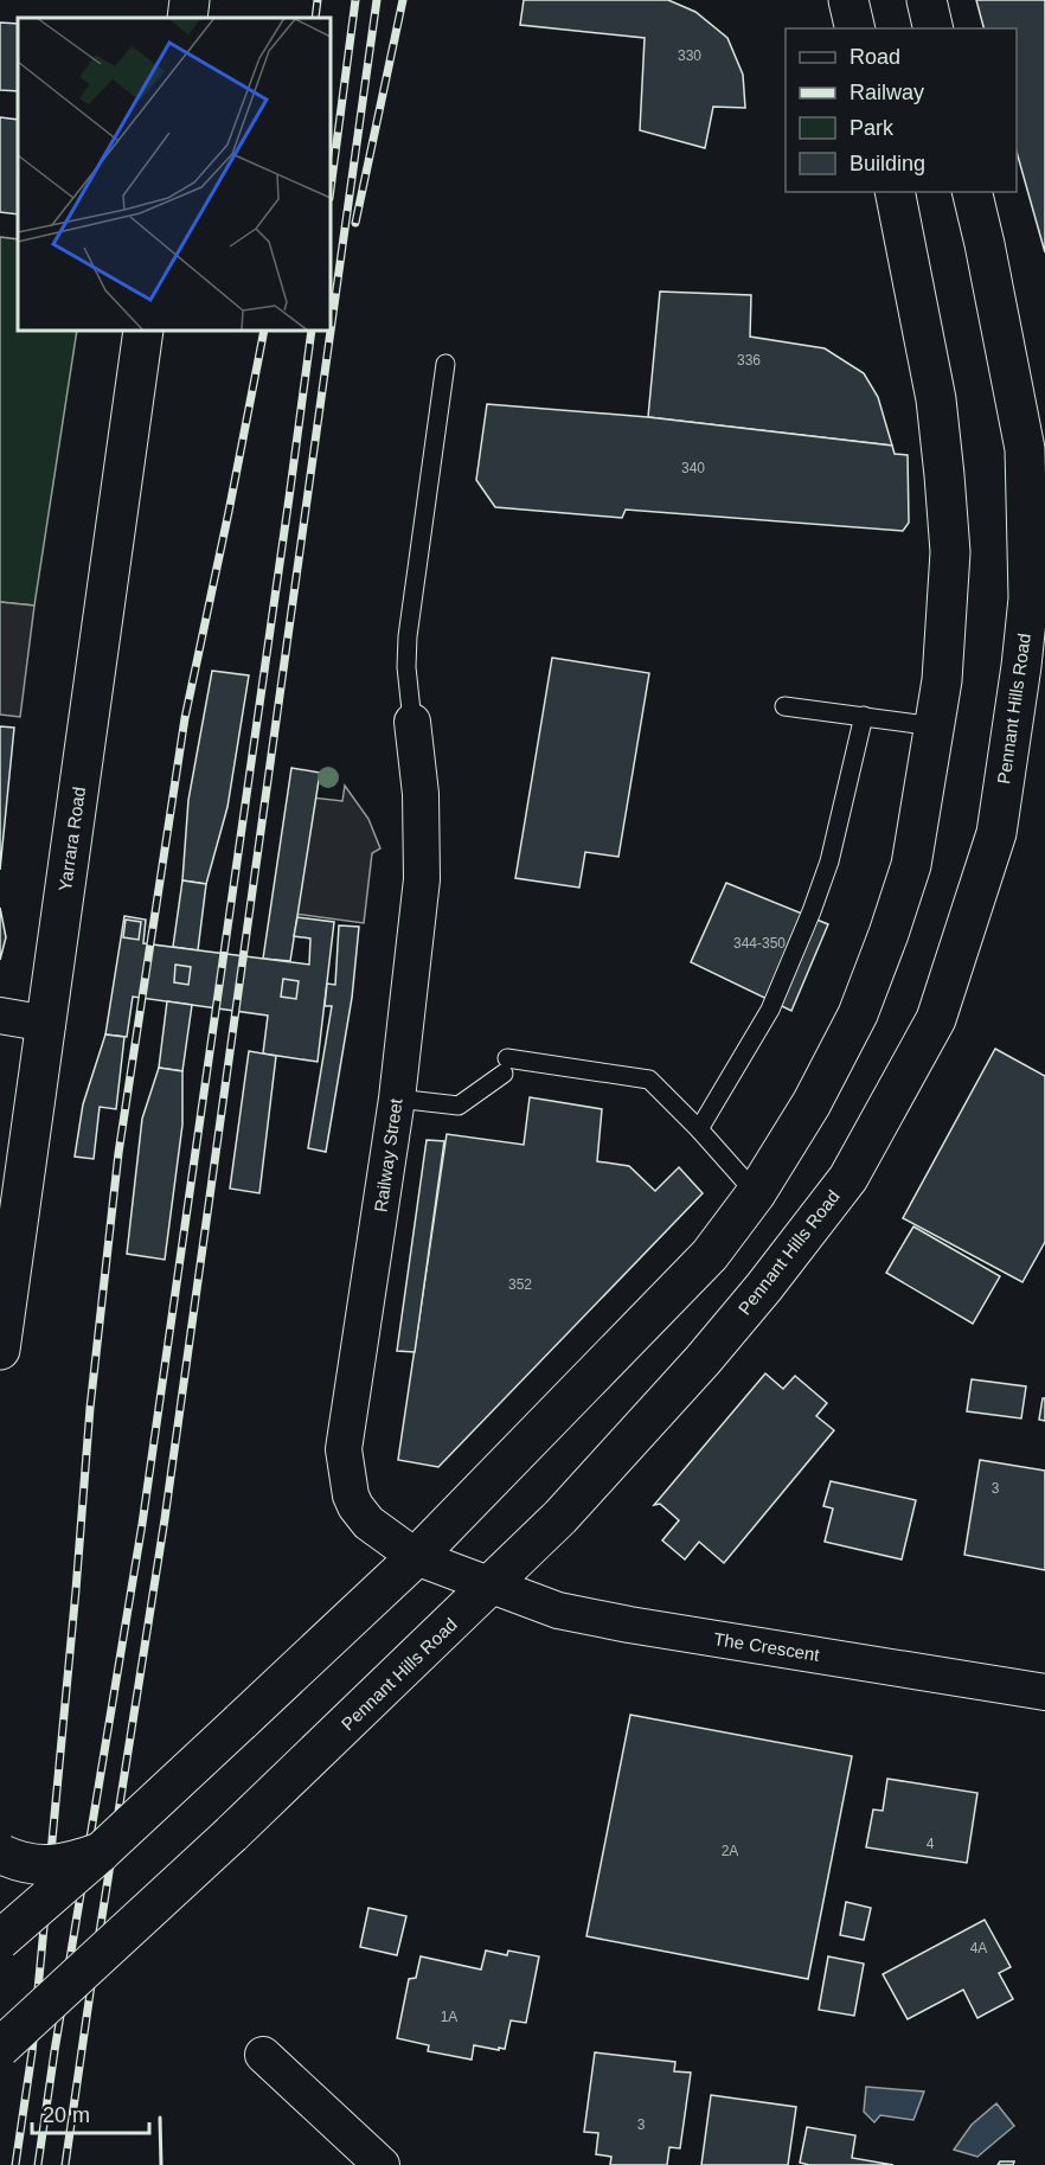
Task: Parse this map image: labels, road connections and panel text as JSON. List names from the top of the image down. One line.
{"streets":{"main road":["Pennant Hills Road","Yarrara Road"],"street":["Railway Street","The Crescent"]},"crossings":[["Pennant Hills Road","Railway Street"],["Pennant Hills Road","The Crescent"],["Railway Street","The Crescent"]],"house_numbers":["330","336","340","344-350","352","3","4","2A","4A","1A","3"],"legend":["Road","Railway","Park","Building"],"scale_bar":"20 m"}
